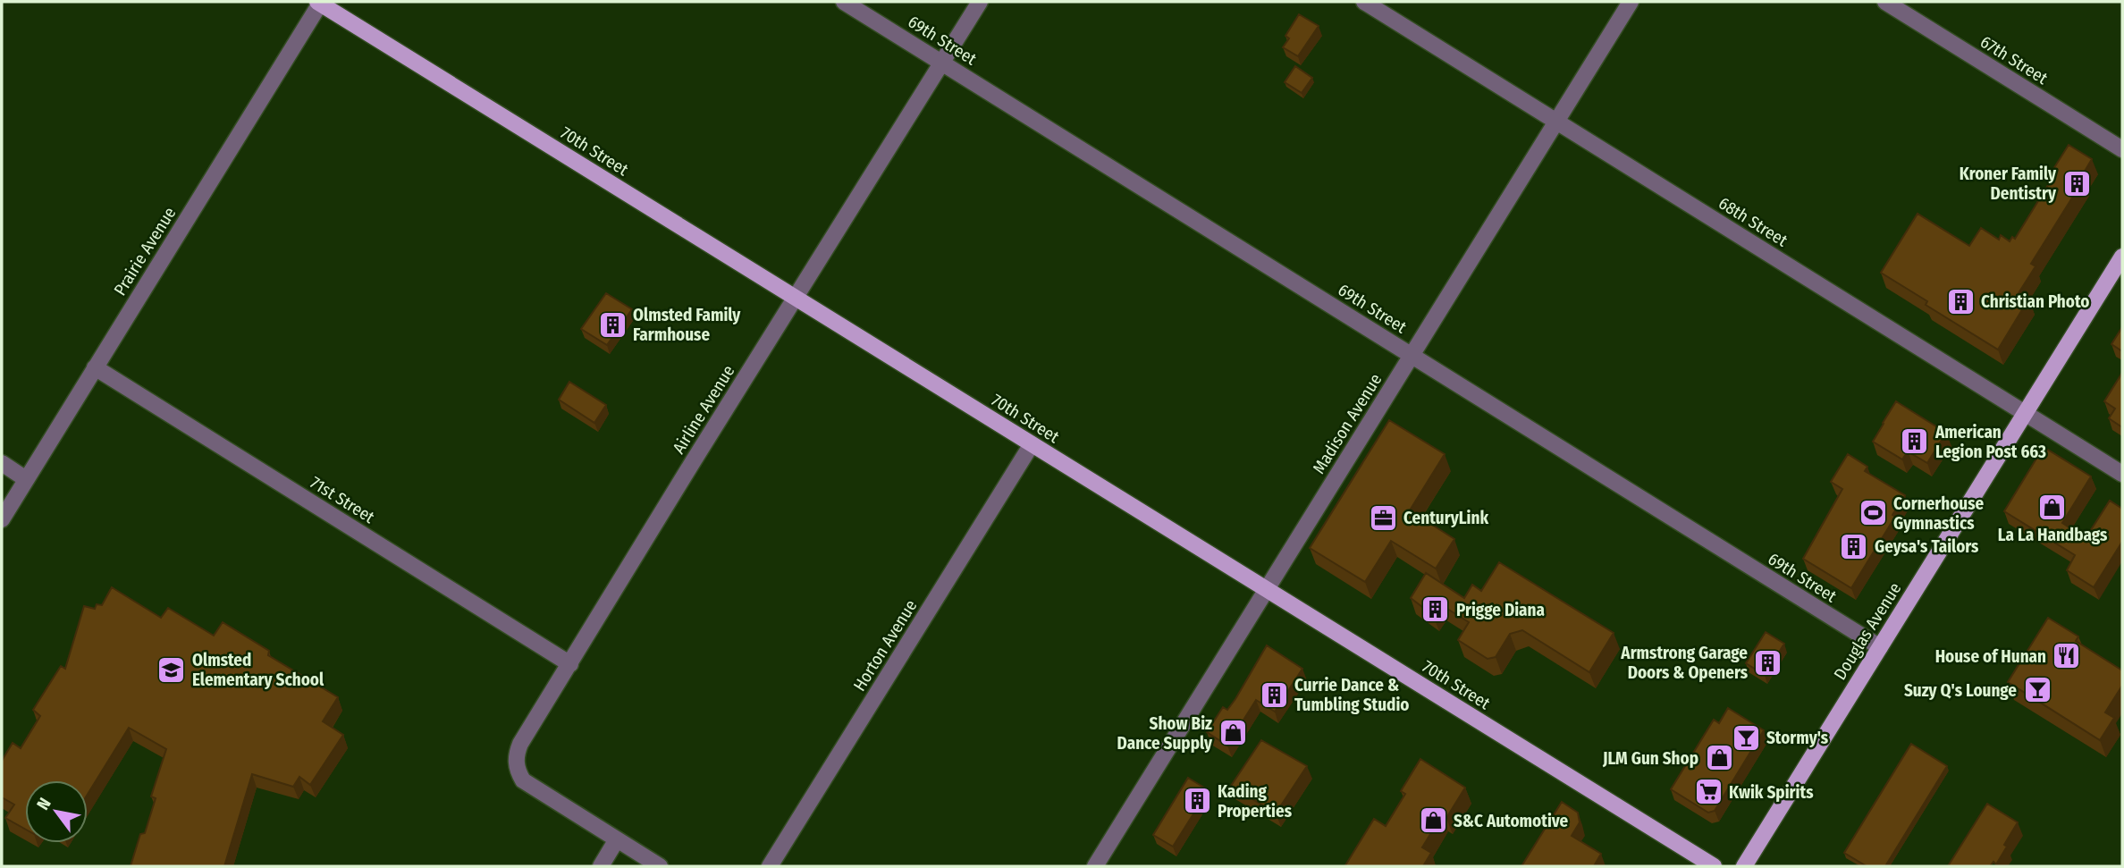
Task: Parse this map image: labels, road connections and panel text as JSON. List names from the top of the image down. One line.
{"streets":{"main road":["70th Street","Douglas Avenue"],"street":["69th Street","67th Street","68th Street","Prairie Avenue","Airline Avenue","Madison Avenue","71st Street","Horton Avenue"]},"crossings":[["69th Street","Airline Avenue"],["69th Street","Madison Avenue"],["69th Street","Douglas Avenue"],["70th Street","Prairie Avenue"],["70th Street","Airline Avenue"],["70th Street","Madison Avenue"],["70th Street","Horton Avenue"],["68th Street","Madison Avenue"],["68th Street","Douglas Avenue"],["Prairie Avenue","71st Street"],["Airline Avenue","71st Street"]],"places":{"building":["Kroner Family Dentistry","Christian Photo","Olmsted Family Farmhouse","American Legion Post 663","Geysa's Tailors","Prigge Diana","Armstrong Garage Doors & Openers","Currie Dance & Tumbling Studio","Kading Properties"],"shop":["La La Handbags","Show Biz Dance Supply","JLM Gun Shop","S&C Automotive"],"sports":["Cornerhouse Gymnastics"],"office":["CenturyLink"],"restaurant":["House of Hunan"],"school or university":["Olmsted Elementary School"],"bar":["Suzy Q's Lounge","Stormy's"],"supermarket":["Kwik Spirits"]},"north":"top left"}
